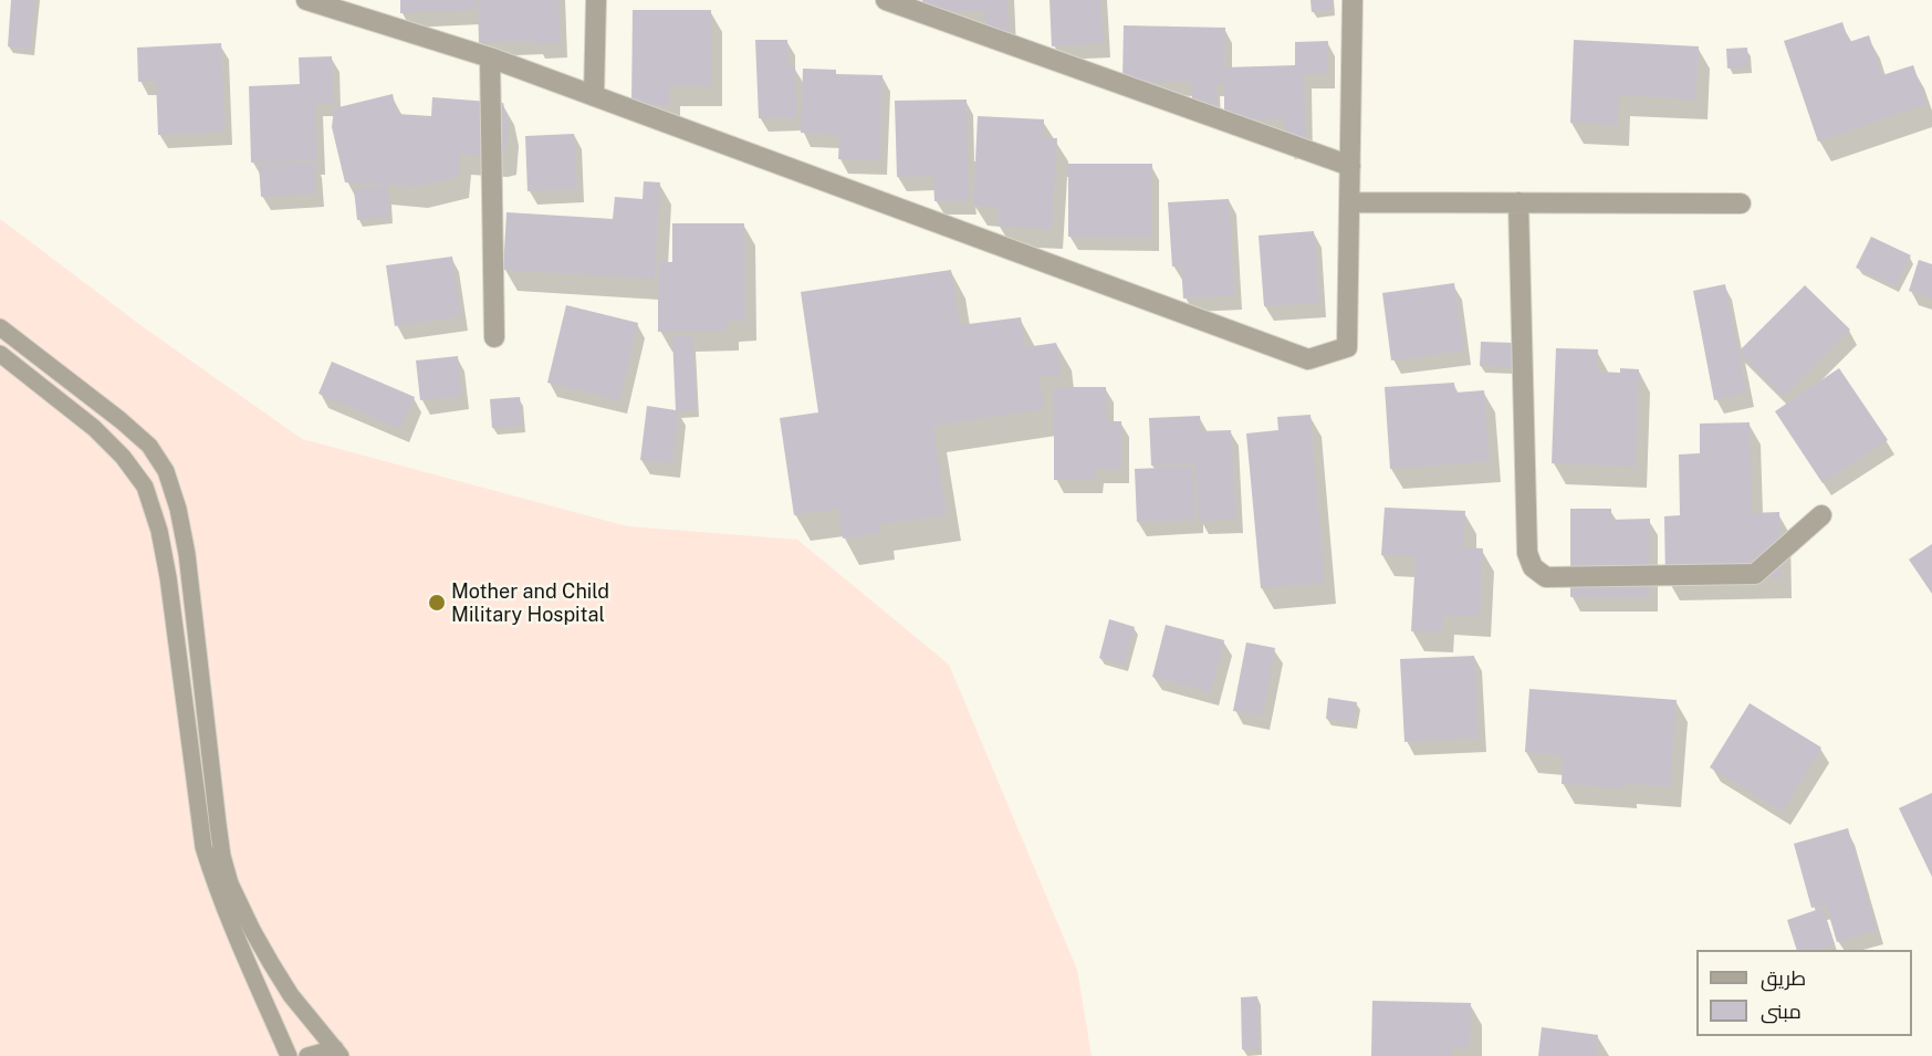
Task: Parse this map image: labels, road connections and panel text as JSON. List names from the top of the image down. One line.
{"places":["Mother and Child Military Hospital"],"legend":["طريق","مبنى"]}
